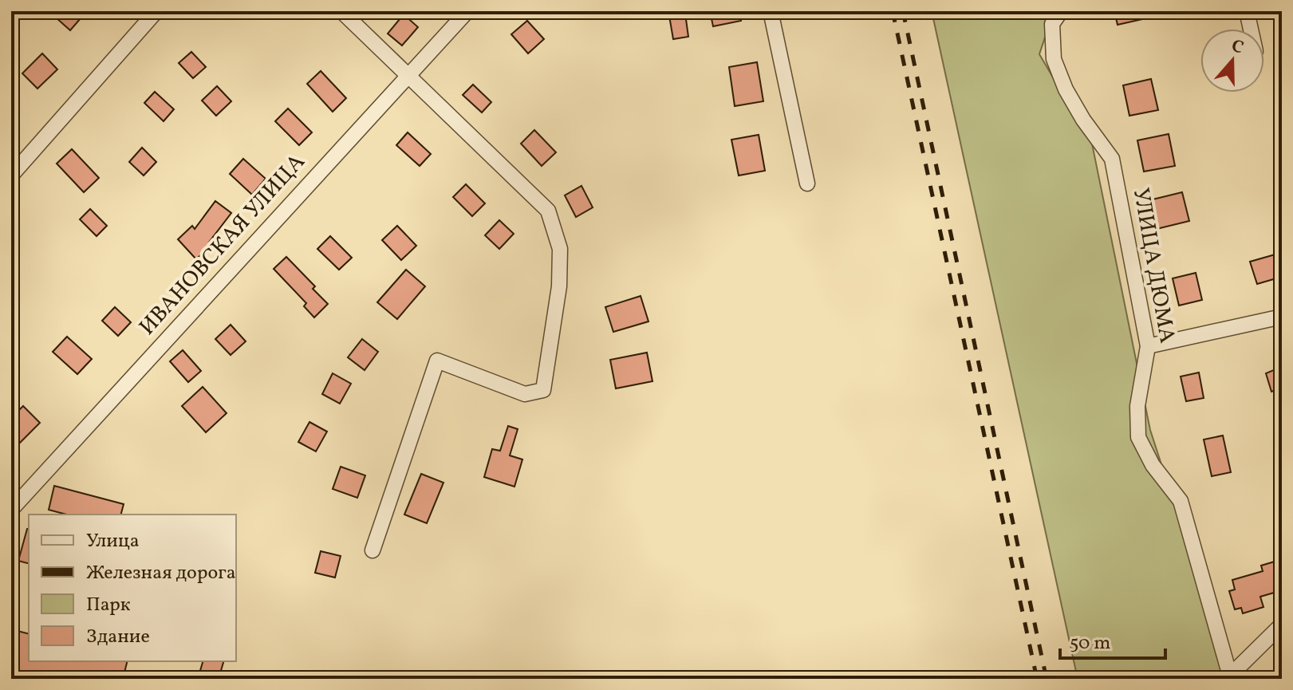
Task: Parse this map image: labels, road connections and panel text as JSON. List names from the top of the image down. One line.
{"streets":{"street":["ИВАНОВСКАЯ УЛИЦА","УЛИЦА ДЮМА"]},"legend":["Улица","Железная дорога","Парк","Здание"],"scale_bar":"50 m","north":"top"}
